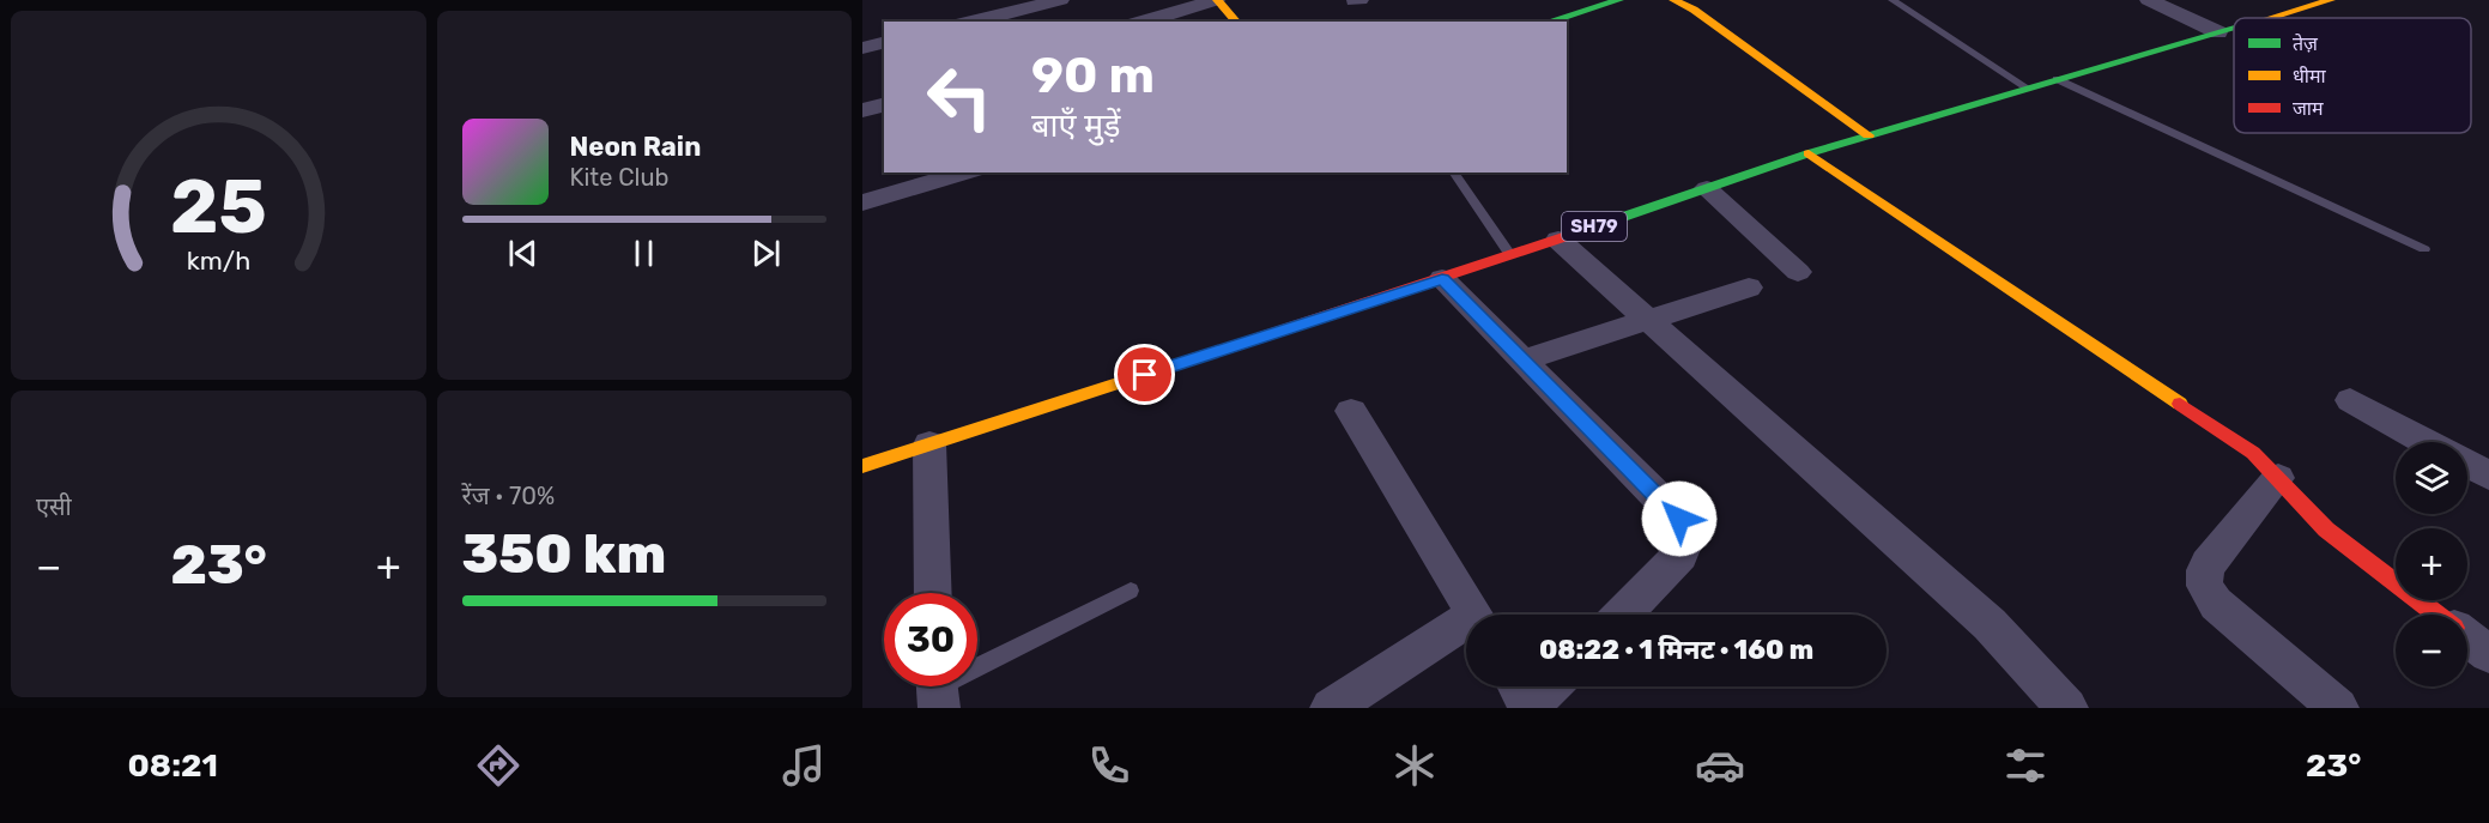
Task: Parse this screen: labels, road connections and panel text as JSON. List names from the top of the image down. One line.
{"streets":{"main road":["SH79"]},"legend":["तेज़","धीमा","जाम"],"page":{"turn":["90 m","बाएँ मुड़ें"],"song":["Neon Rain","Kite Club"],"tile":["एसी",["रेंज · 70%","350 km"]],"map_buttons":["+","−"],"heat":["−","23°","+"],"limit":"30","trip":"08:22 · 1 मिनट · 160 m","tabs":["08:21","23°"],"gauge":["25","km/h"]}}
